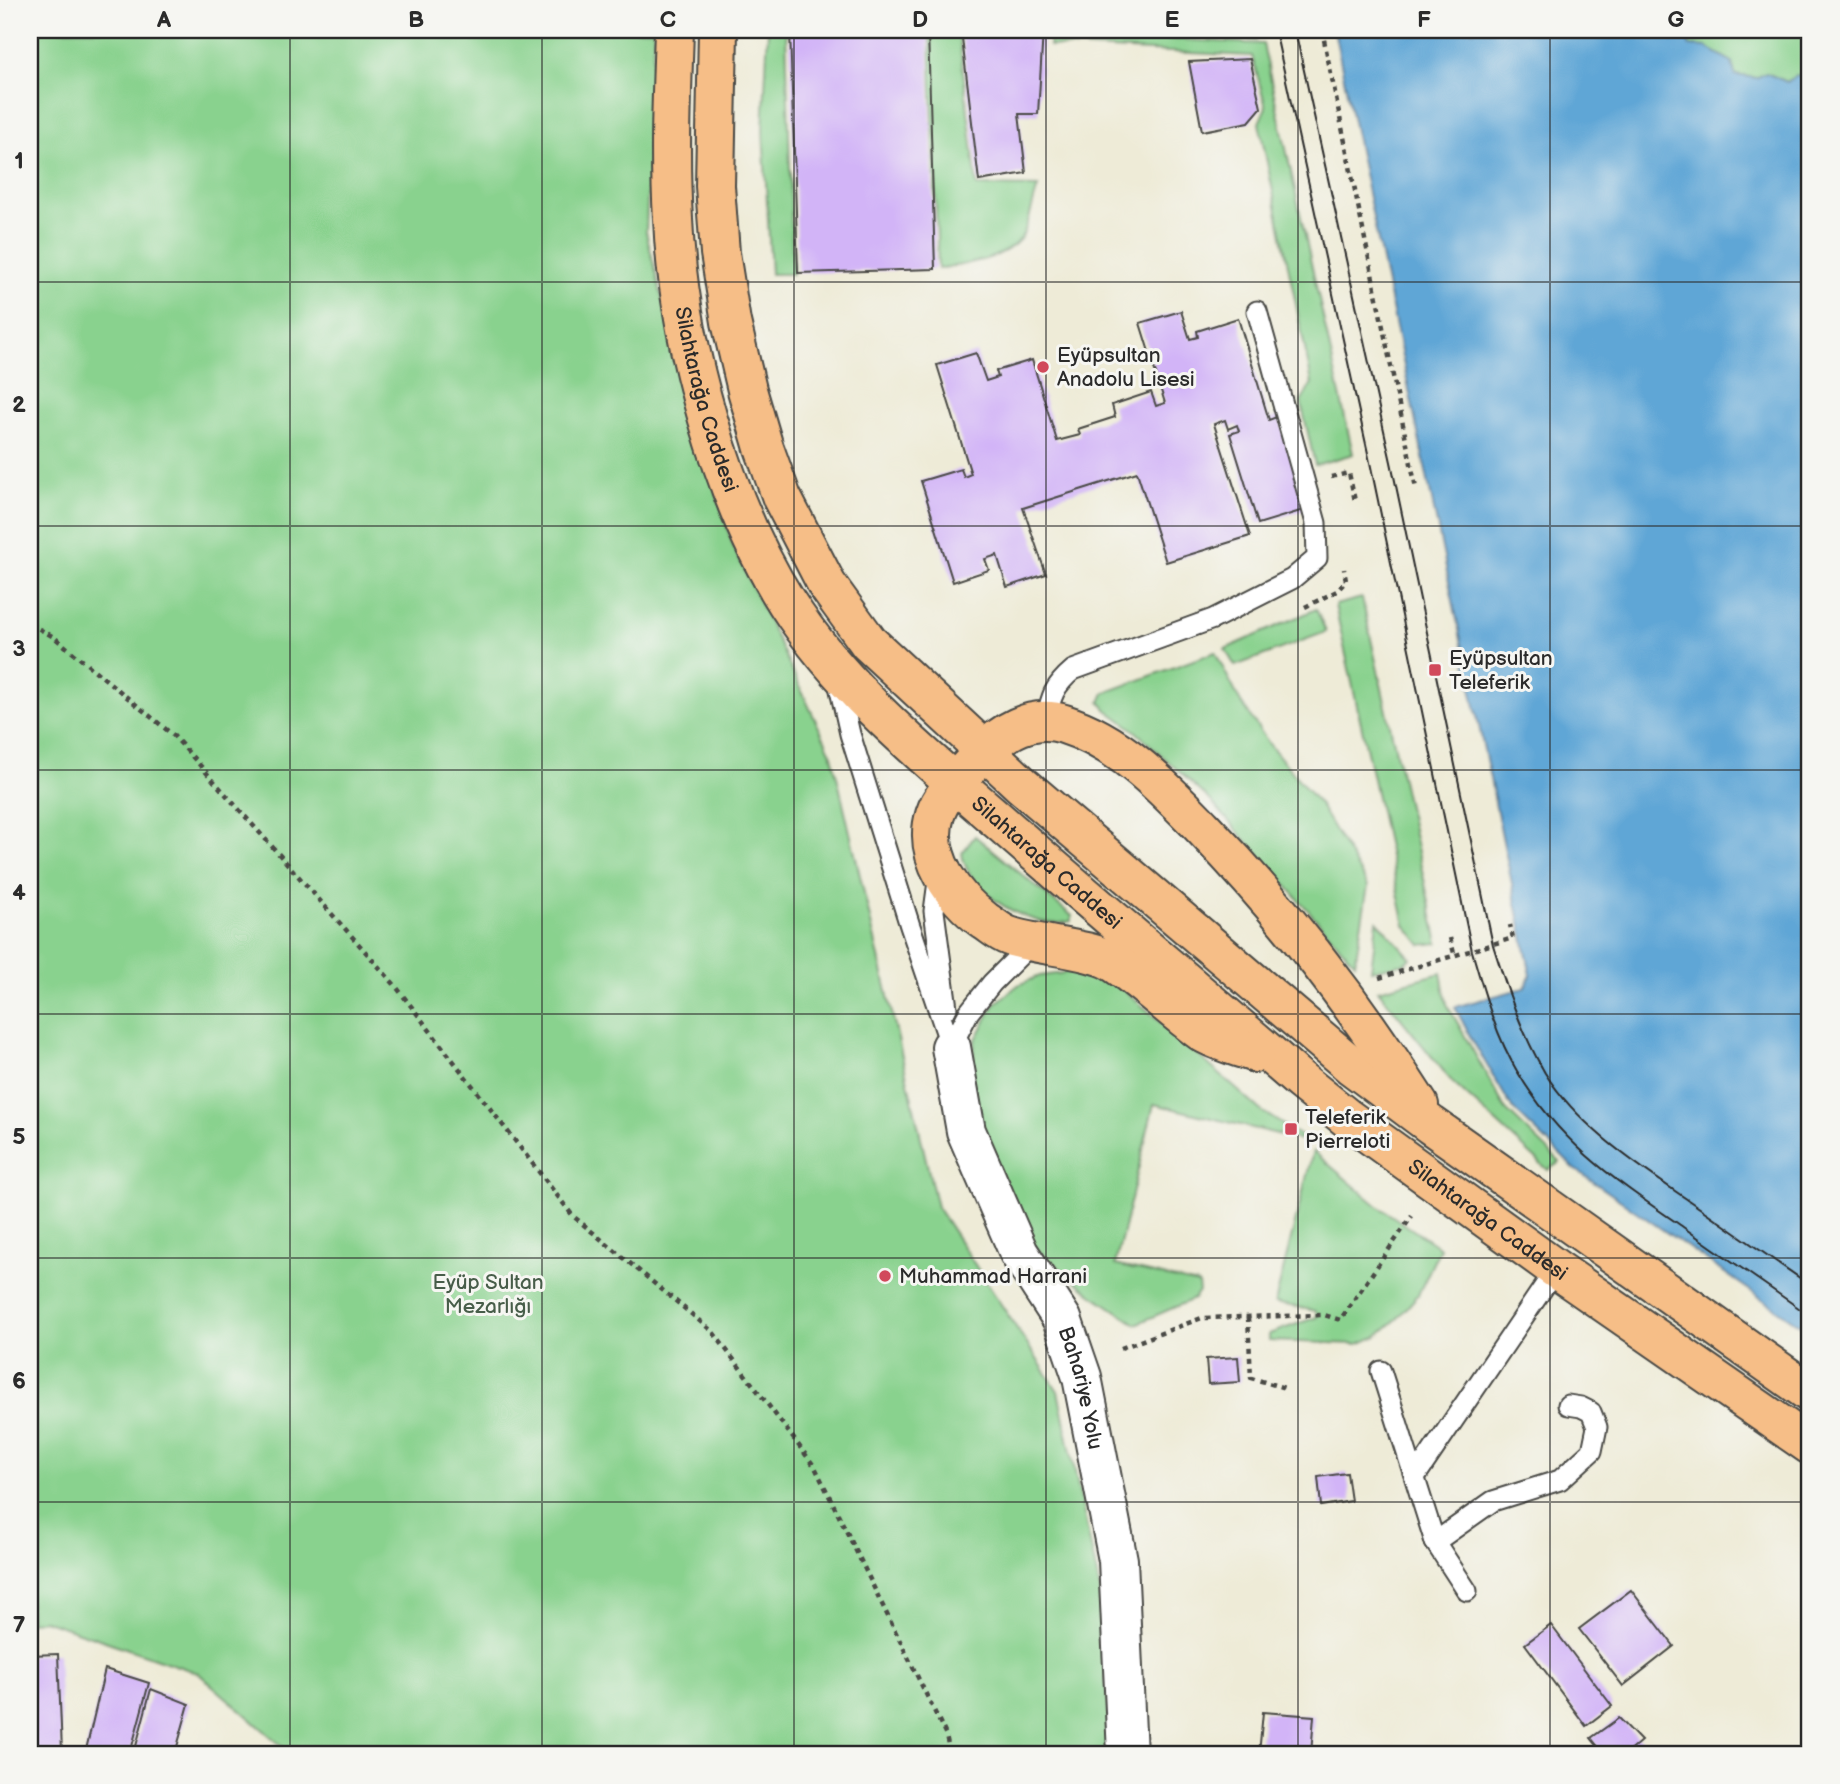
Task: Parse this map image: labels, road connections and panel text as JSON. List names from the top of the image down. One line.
{"streets":{"main road":["Silahtarağa Caddesi"],"street":["Bahariye Yolu"]},"parks":["Eyüp Sultan Mezarlığı"],"places":{"other":["Eyüpsultan Anadolu Lisesi","Muhammad Harrani"],"transit":["Eyüpsultan Teleferik","Teleferik Pierreloti"]},"grid":{"columns":["A","B","C","D","E","F","G"],"rows":["1","2","3","4","5","6","7"]}}
